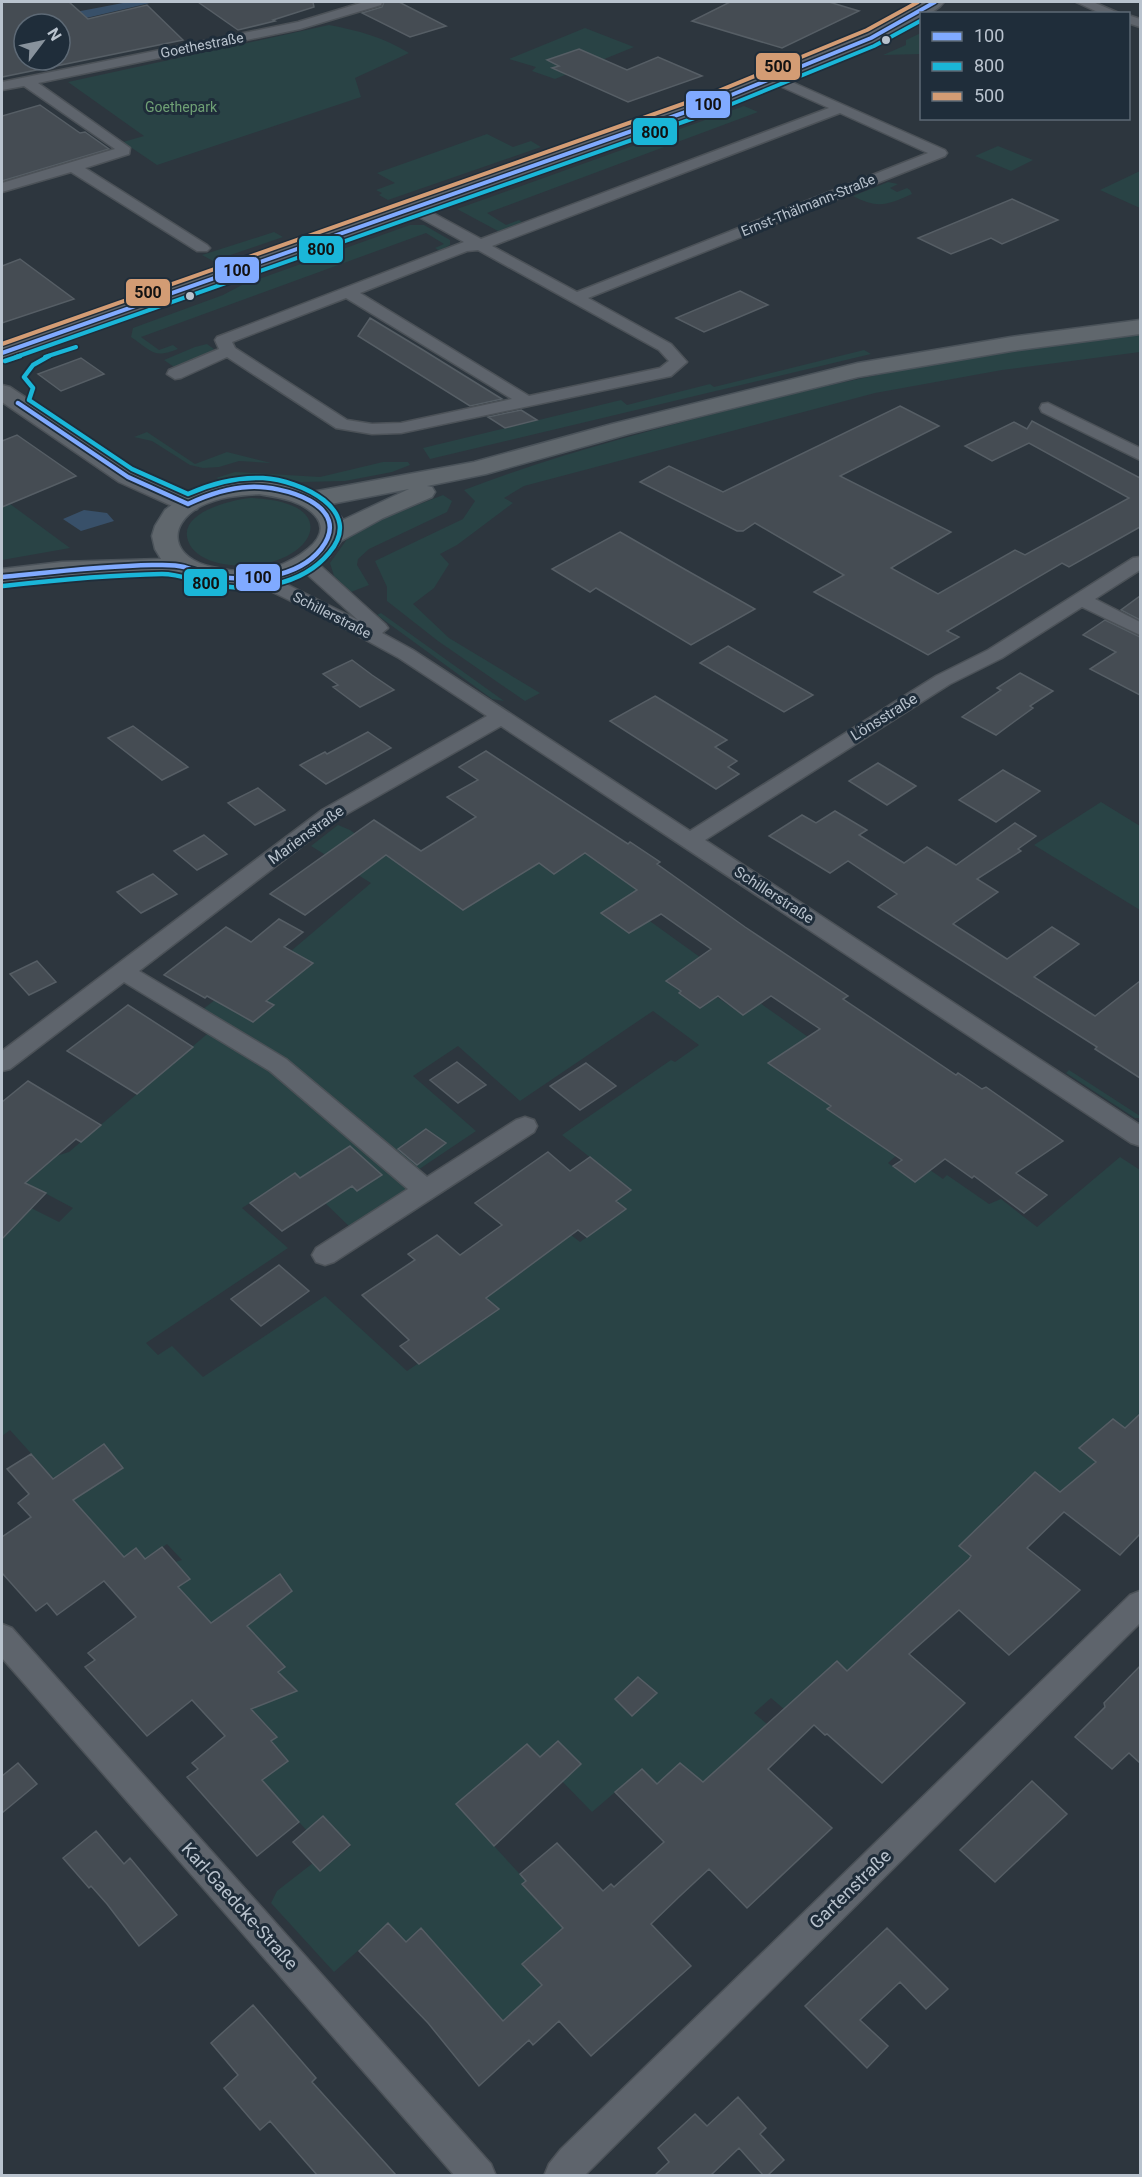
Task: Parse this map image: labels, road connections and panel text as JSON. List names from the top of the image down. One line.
{"streets":{"street":["Goethestraße","Ernst-Thälmann-Straße","Schillerstraße","Lönsstraße","Marienstraße","Gartenstraße","Karl-Gaedcke-Straße"]},"crossings":[["Schillerstraße","Lönsstraße"],["Schillerstraße","Marienstraße"]],"parks":["Goethepark"],"lines":["transit line 100","transit line 500","transit line 800"],"legend":["100","800","500"],"north":"top right"}
